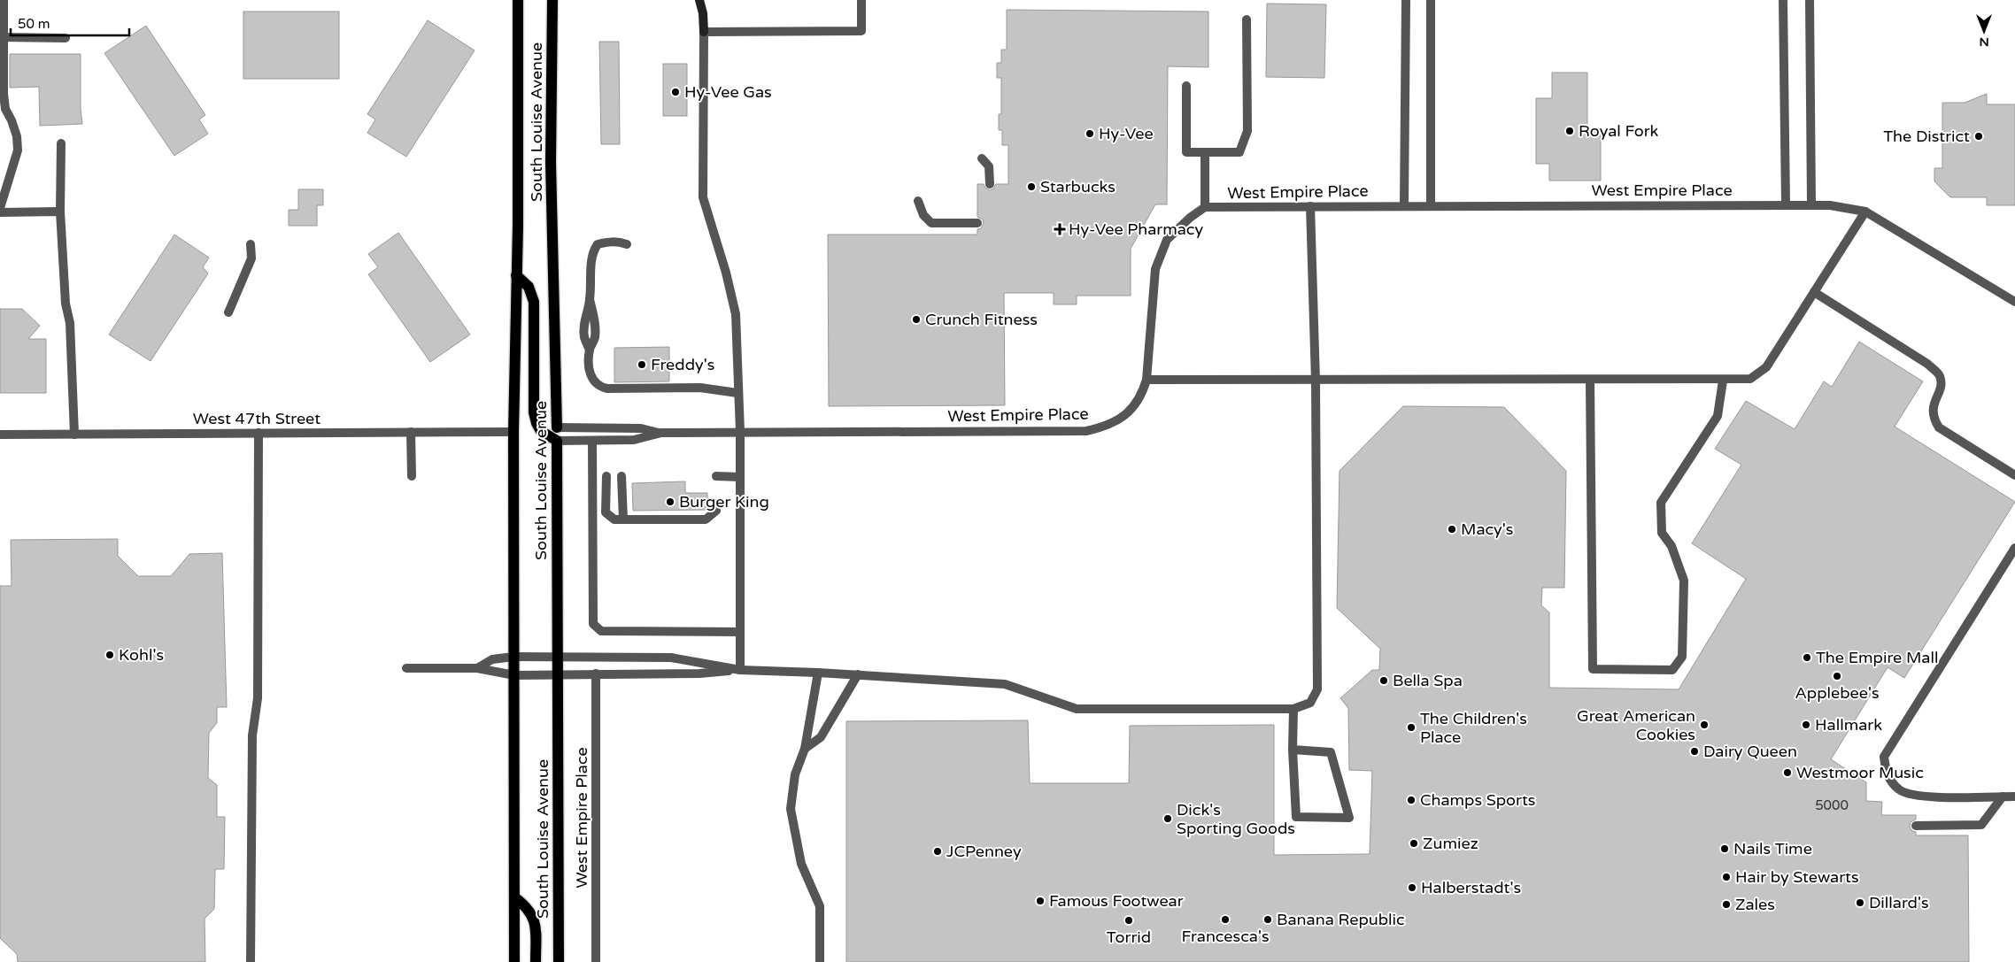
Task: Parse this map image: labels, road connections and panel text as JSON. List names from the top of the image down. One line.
{"streets":{"main road":["South Louise Avenue"],"street":["West Empire Place","West 47th Street"]},"crossings":[["South Louise Avenue","West Empire Place"],["South Louise Avenue","West 47th Street"]],"places":{"other":["Hy-Vee Gas","Royal Fork","Hy-Vee","The District","Starbucks","Crunch Fitness","Freddy's","Burger King","Macy's","Kohl's","The Empire Mall","Applebee's","Bella Spa","Great American Cookies","Hallmark","The Children's Place","Dairy Queen","Westmoor Music","Champs Sports","Dick's Sporting Goods","Zumiez","Nails Time","JCPenney","Hair by Stewarts","Halberstadt's","Famous Footwear","Dillard's","Zales","Francesca's","Banana Republic","Torrid"],"health":["Hy-Vee Pharmacy"]},"house_numbers":["5000"],"scale_bar":"50 m","north":"bottom"}
